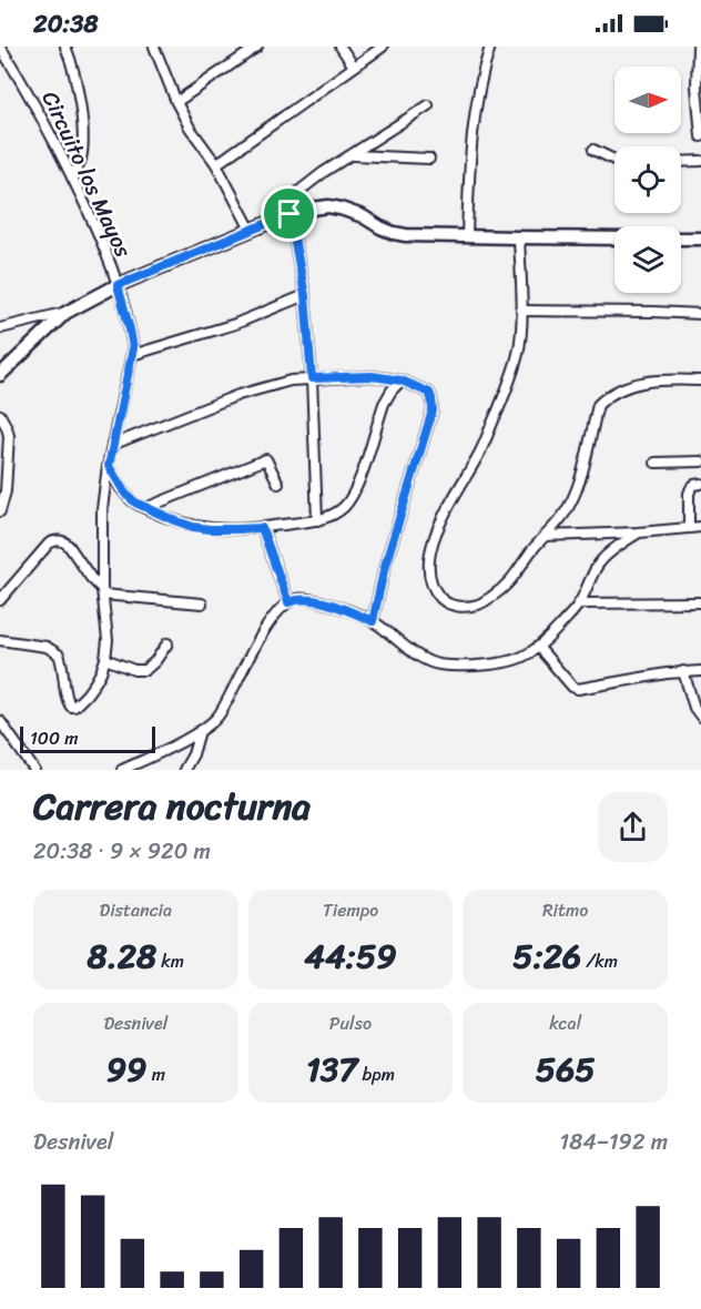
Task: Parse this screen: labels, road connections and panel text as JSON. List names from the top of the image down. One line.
{"streets":{"street":["Circuito los Mayos"]},"scale_bar":"100 m","north":"right","page":{"status":"20:38","scale":"100 m","heading":["Carrera nocturna","20:38 · 9 × 920 m"],"stats":[["Distancia","8.28 km"],["Tiempo","44:59"],["Ritmo","5:26 /km"],["Desnivel","99 m"],["Pulso","137 bpm"],["kcal","565"]],"chart":["Desnivel","184–192 m"]}}
